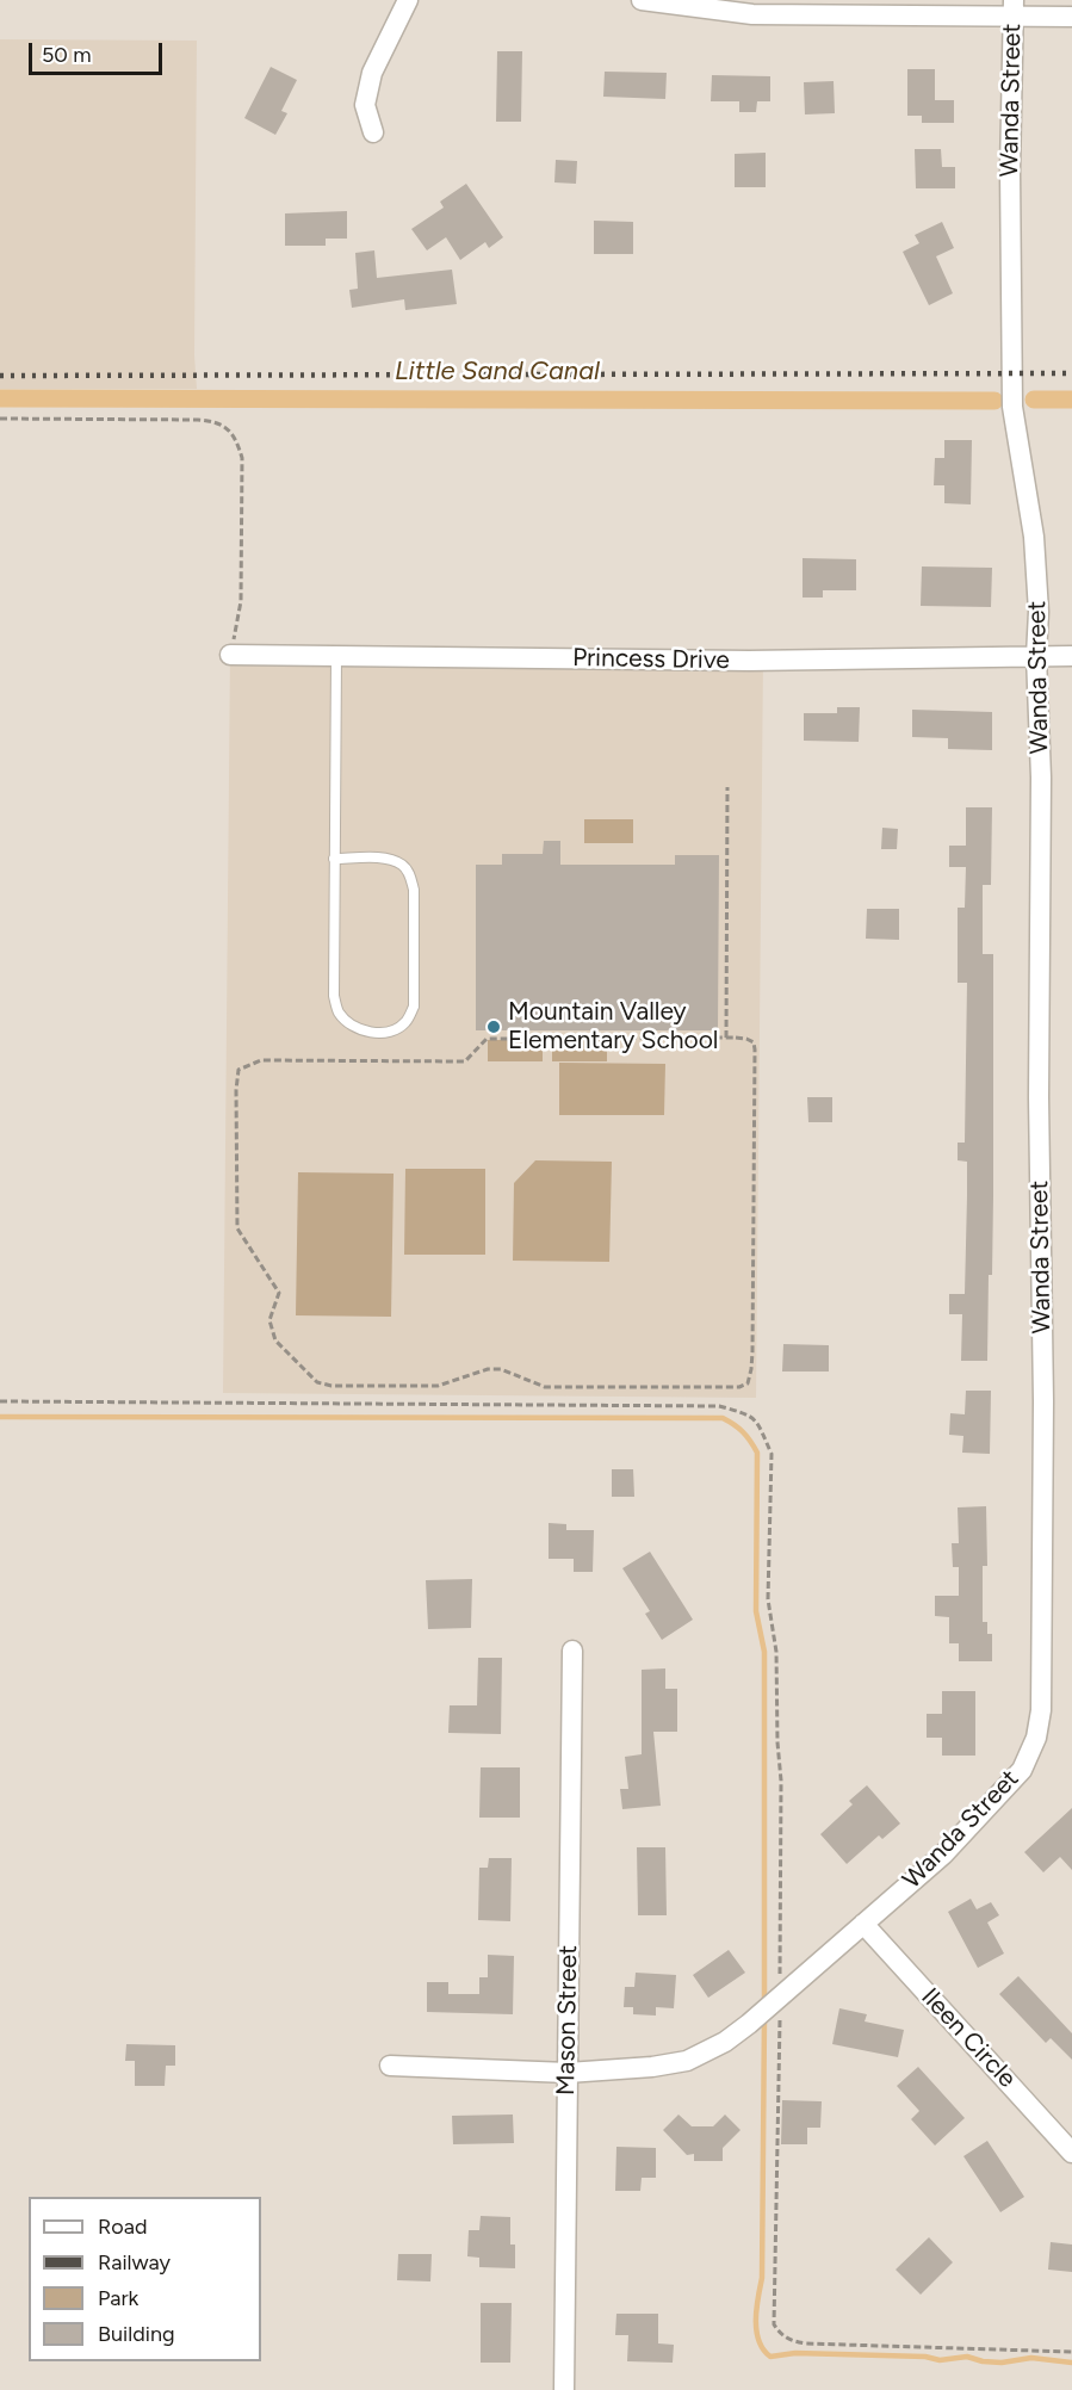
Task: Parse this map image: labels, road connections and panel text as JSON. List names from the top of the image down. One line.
{"streets":{"street":["Wanda Street","Princess Drive","Mason Street","Ileen Circle"]},"crossings":[["Wanda Street","Princess Drive"],["Wanda Street","Mason Street"],["Wanda Street","Ileen Circle"]],"water":["Little Sand Canal"],"places":["Mountain Valley Elementary School"],"legend":["Road","Railway","Park","Building"],"scale_bar":"50 m"}
